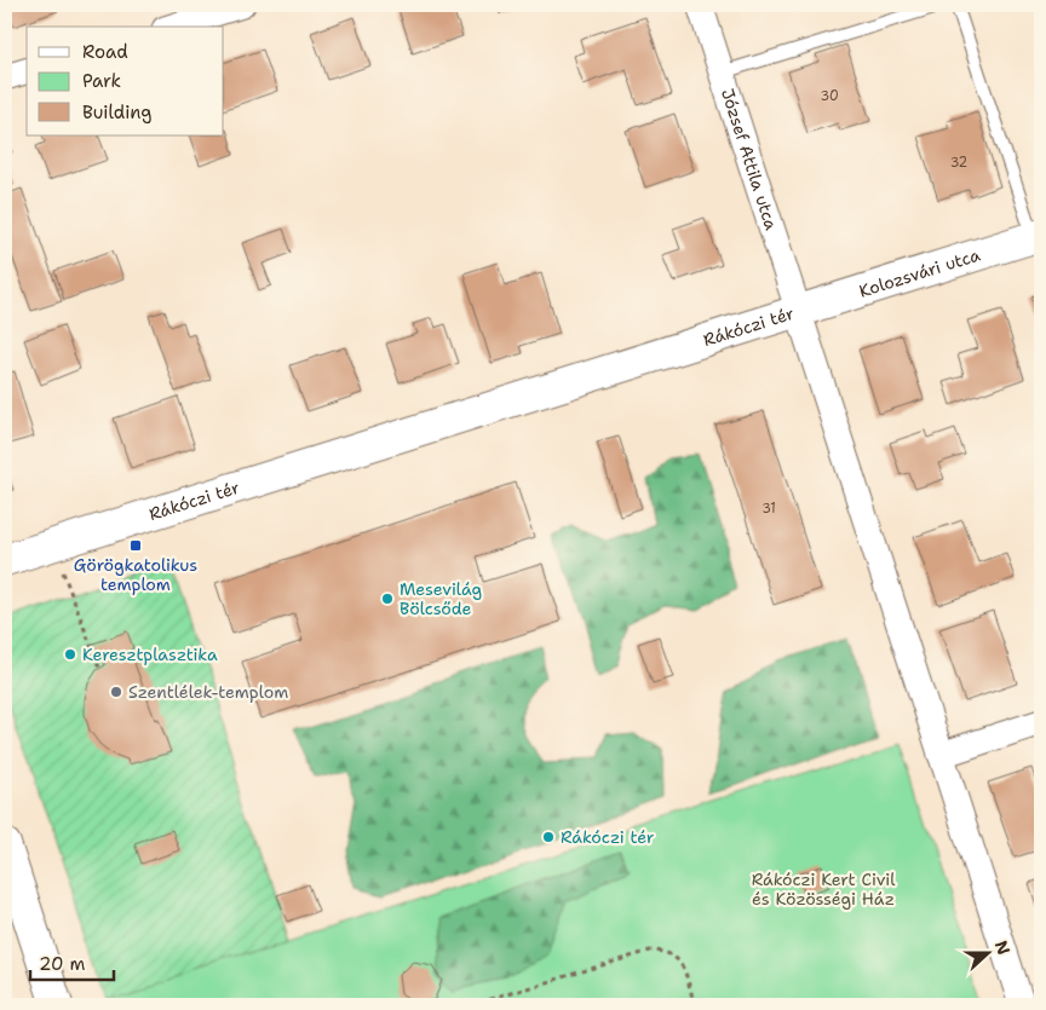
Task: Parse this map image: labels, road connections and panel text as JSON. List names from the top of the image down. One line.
{"streets":{"street":["József Attila utca","Kolozsvári utca","Rákóczi tér"]},"crossings":[["József Attila utca","Kolozsvári utca"],["József Attila utca","Rákóczi tér"],["Kolozsvári utca","Rákóczi tér"]],"parks":["Rákóczi Kert Civil és Közösségi Ház"],"places":{"transit":["Görögkatolikus templom"],"other":["Mesevilág Bölcsőde","Keresztplasztika","Szentlélek-templom","Rákóczi tér"]},"house_numbers":["30","32","31"],"legend":["Road","Park","Building"],"scale_bar":"20 m","north":"right"}
